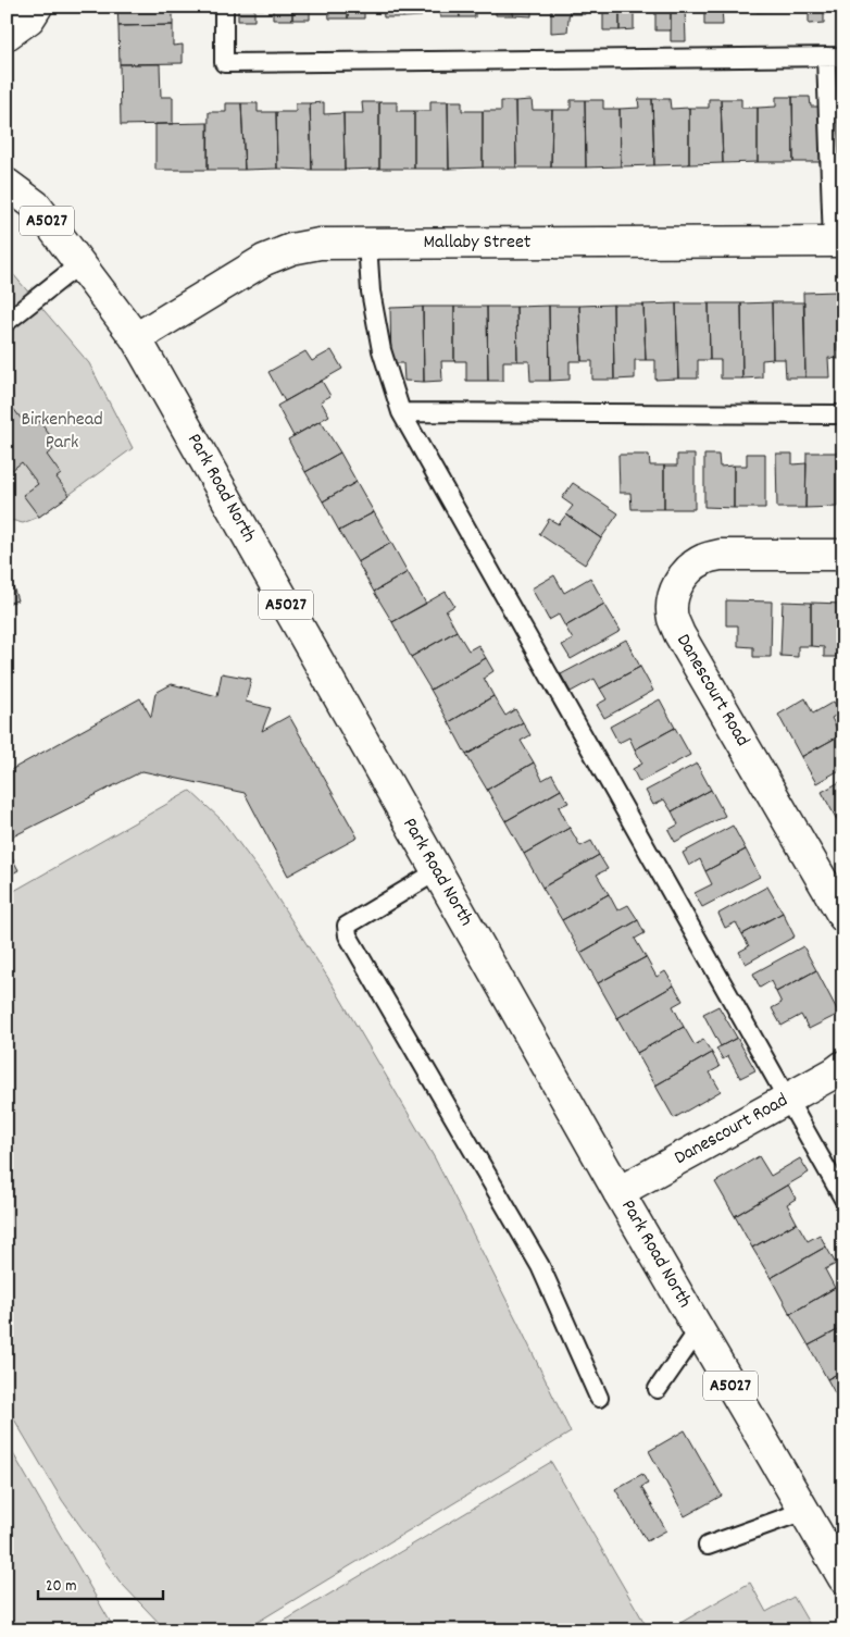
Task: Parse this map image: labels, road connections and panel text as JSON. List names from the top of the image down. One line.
{"streets":{"main road":["A5027","Mallaby Street","Park Road North","Danescourt Road"]},"crossings":[["Mallaby Street","Park Road North"],["Park Road North","Danescourt Road"]],"parks":["Birkenhead Park"],"scale_bar":"20 m"}
